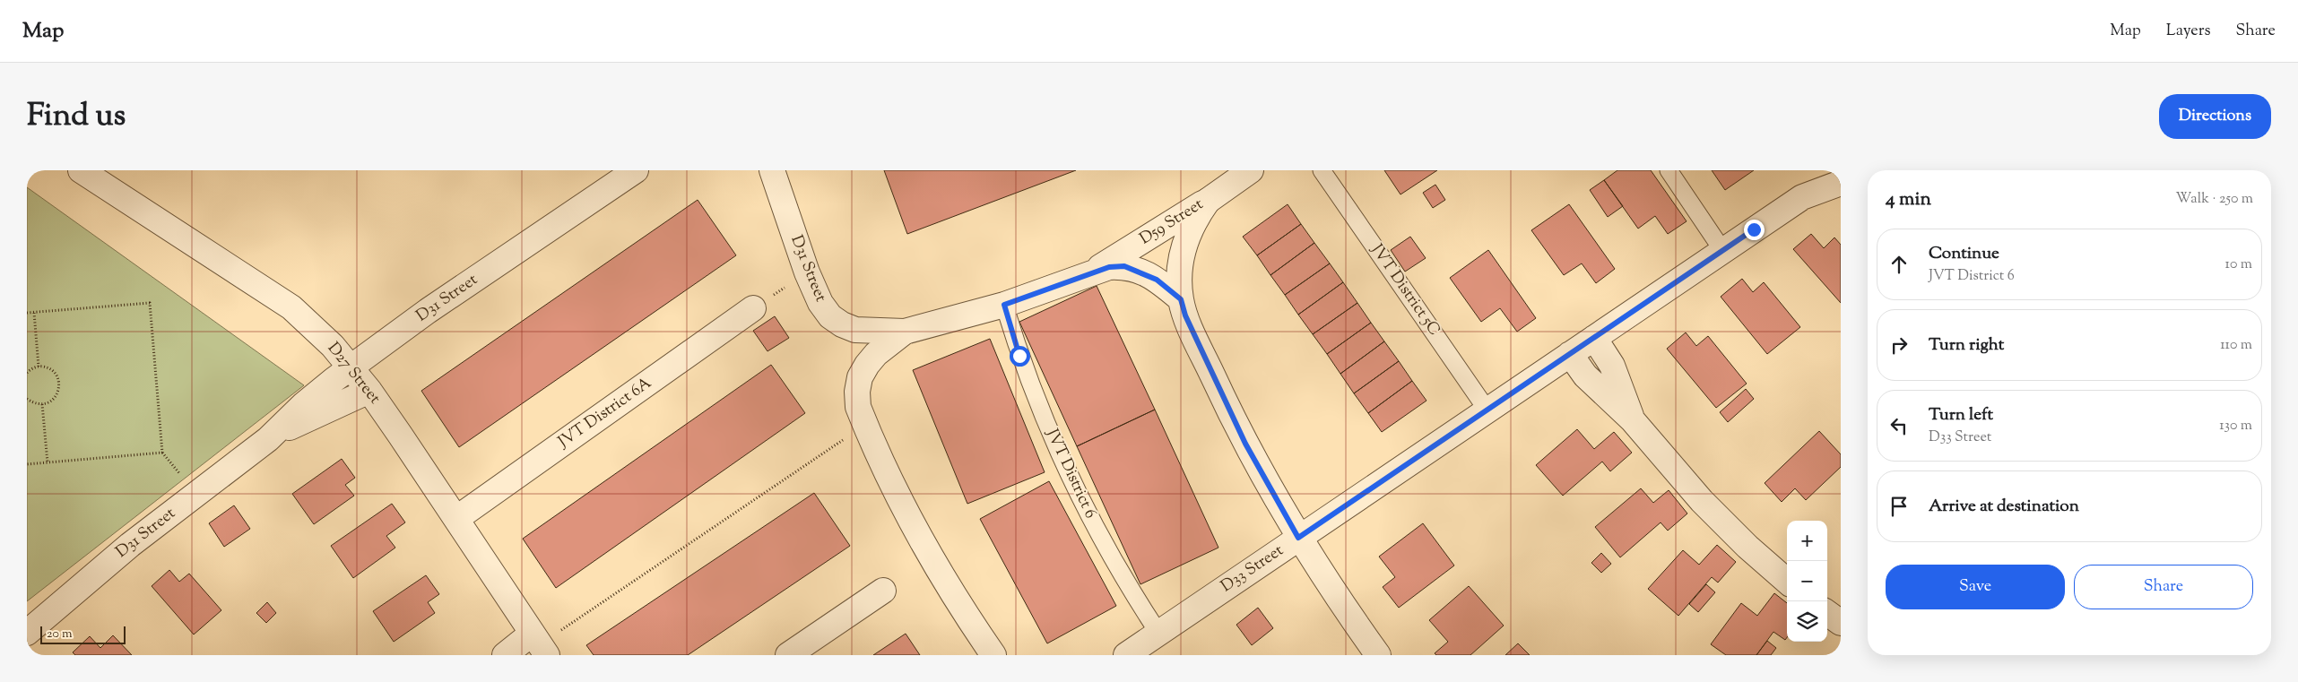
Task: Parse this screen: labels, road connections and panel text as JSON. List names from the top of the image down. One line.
{"streets":{"street":["D59 Street","D31 Street","D27 Street","JVT District 6A","D33 Street"],"lane":["JVT District 5C","JVT District 6"]},"crossings":[["D31 Street","D27 Street"],["JVT District 5C","D33 Street"],["D27 Street","JVT District 6A"],["JVT District 6","D33 Street"]],"scale_bar":"20 m","page":{"header":"Map","nav":["Map","Layers","Share"],"title":"Find us","buttons":["Directions",["Save","Share"]],"heading":["4 min","Walk · 250 m"],"list":[["Continue","JVT District 6","10 m"],["Turn right","110 m"],["Turn left","D33 Street","130 m"],"Arrive at destination"],"map_buttons":["+","−"],"scale":"20 m"}}
